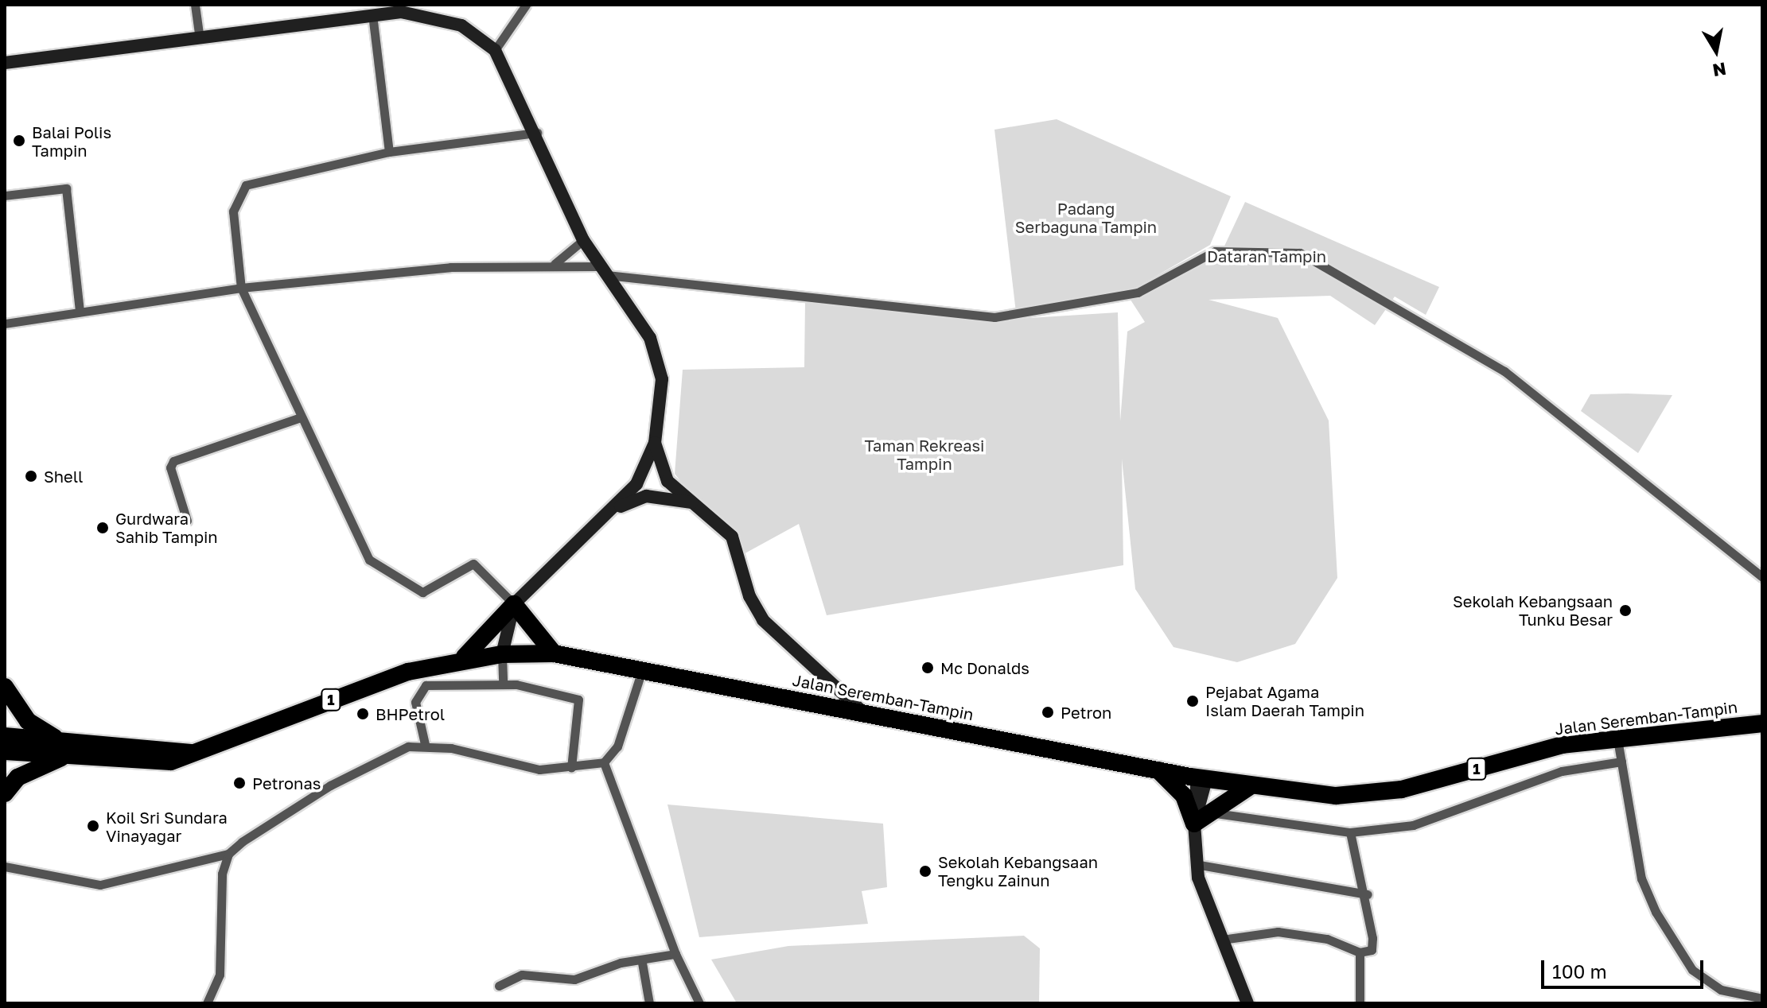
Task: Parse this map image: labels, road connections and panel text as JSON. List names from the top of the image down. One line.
{"streets":{"highway":["Jalan Seremban-Tampin","1"]},"crossings":[["Jalan Seremban-Tampin","1"]],"parks":["Padang Serbaguna Tampin","Dataran Tampin","Taman Rekreasi Tampin"],"places":["Balai Polis Tampin","Shell","Gurdwara Sahib Tampin","Sekolah Kebangsaan Tunku Besar","Mc Donalds","Pejabat Agama Islam Daerah Tampin","Petron","BHPetrol","Petronas","Koil Sri Sundara Vinayagar","Sekolah Kebangsaan Tengku Zainun"],"scale_bar":"100 m","north":"bottom"}
